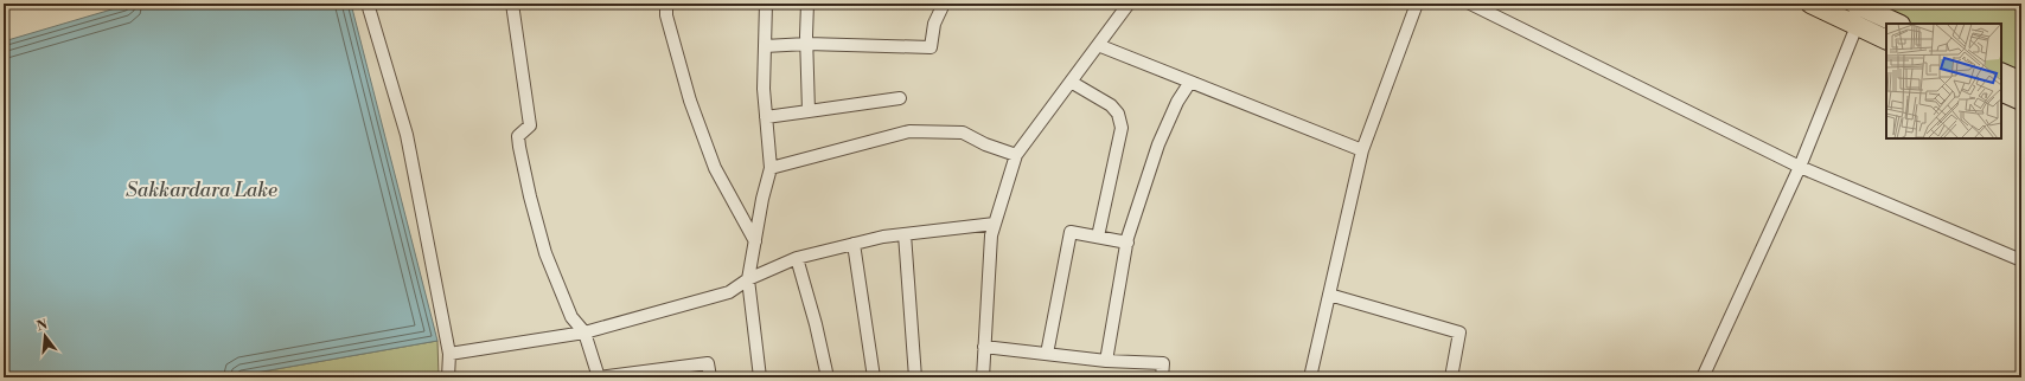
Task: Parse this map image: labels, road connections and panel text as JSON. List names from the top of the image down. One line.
{"water":["Sakkardara Lake"],"north":"top"}
